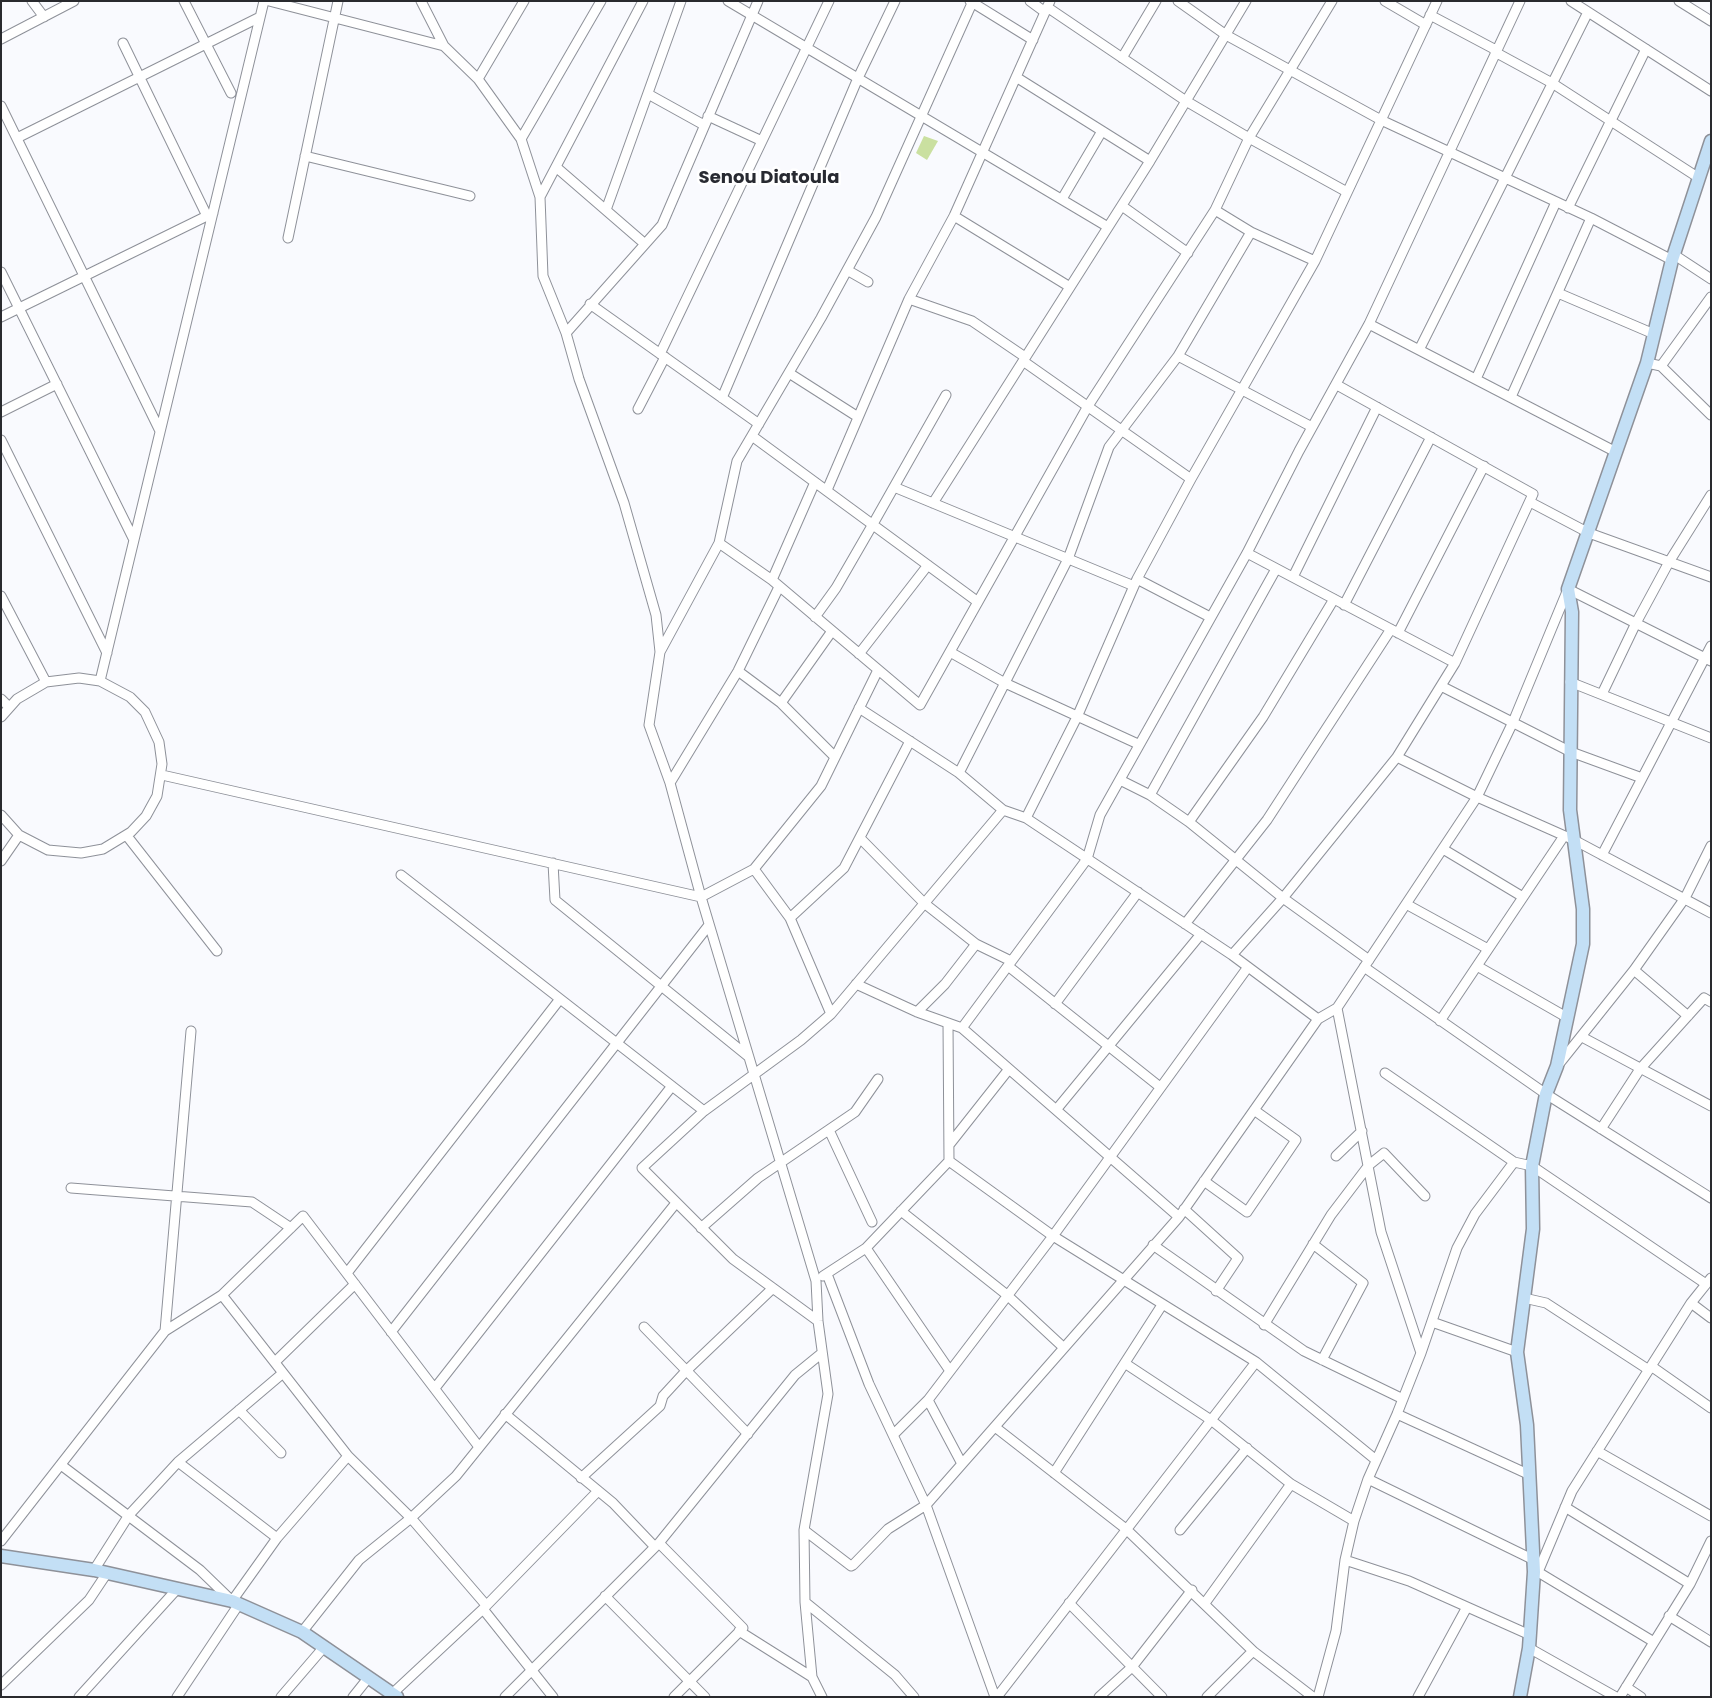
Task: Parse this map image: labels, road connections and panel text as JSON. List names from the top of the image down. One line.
{"districts":["Senou Diatoula"]}
